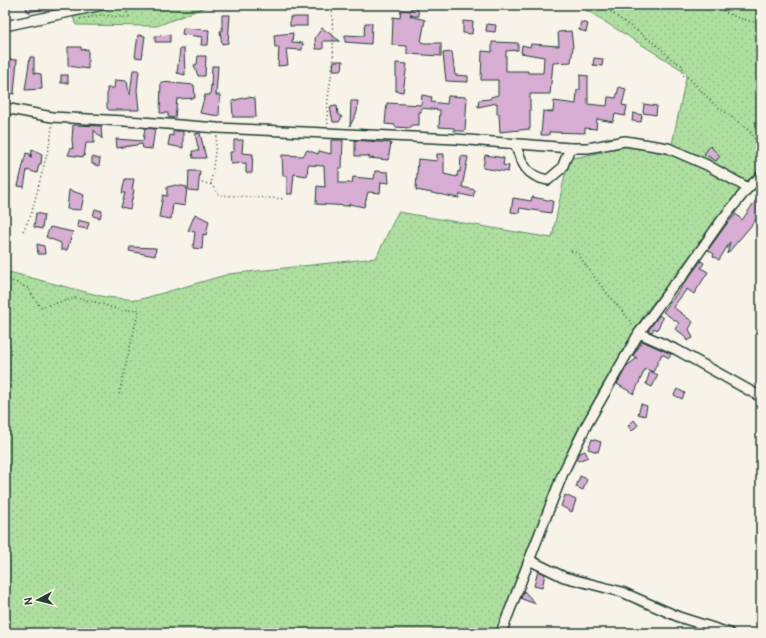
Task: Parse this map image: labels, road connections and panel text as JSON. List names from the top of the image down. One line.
{"north":"left"}
